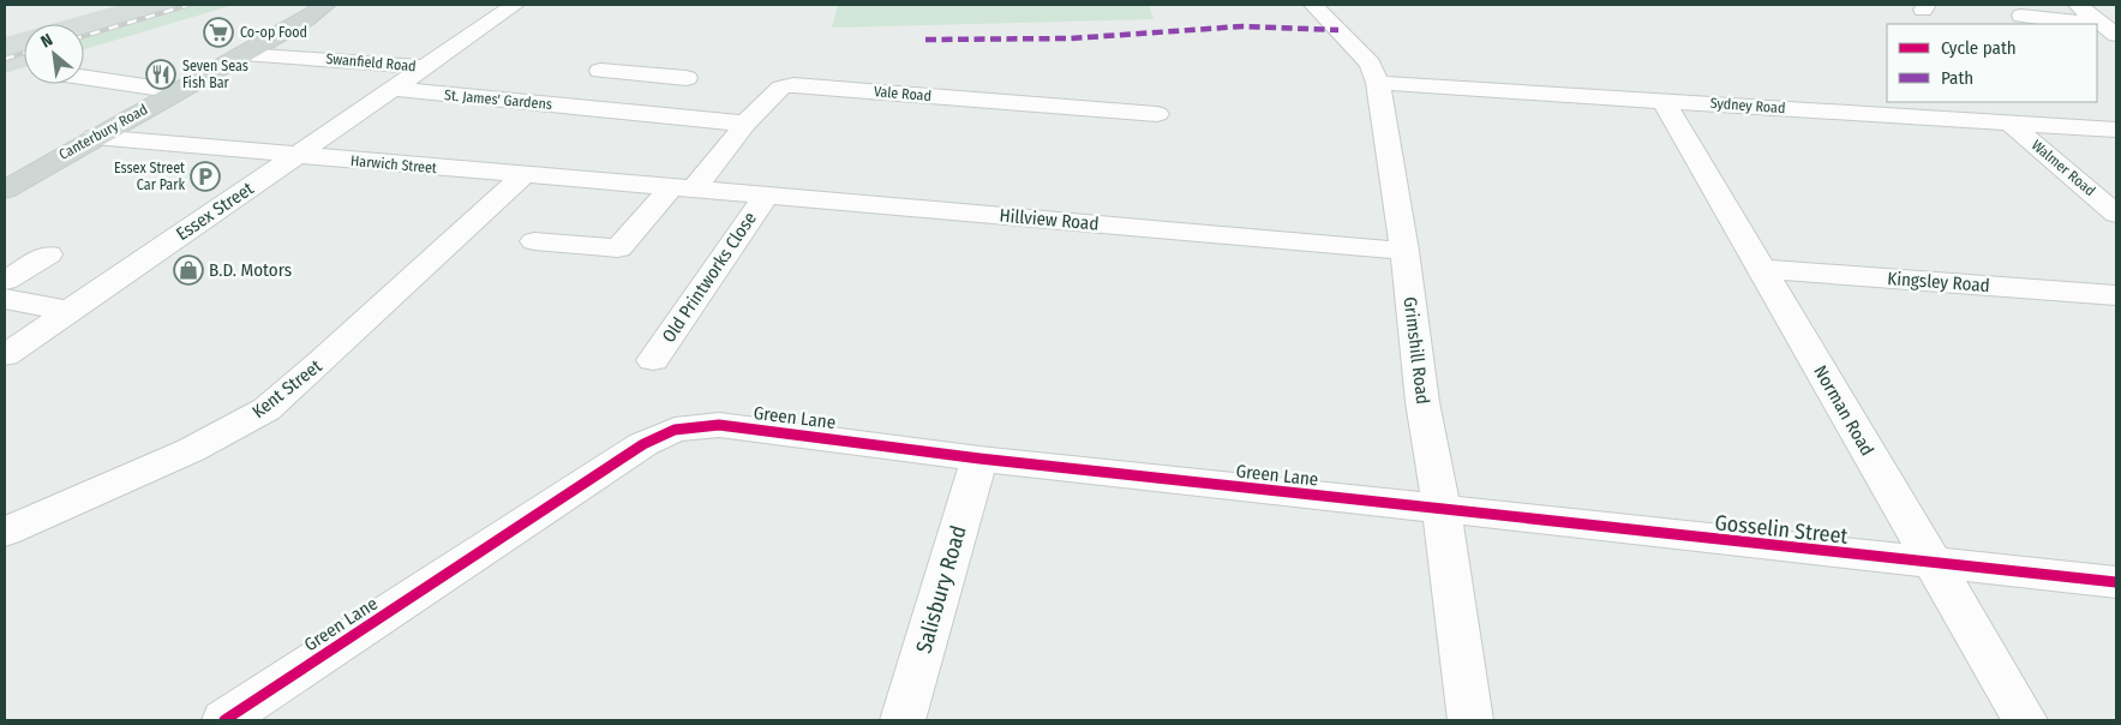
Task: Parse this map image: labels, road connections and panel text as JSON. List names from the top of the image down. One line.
{"streets":{"main road":["Canterbury Road"],"street":["Swanfield Road","Vale Road","St. James' Gardens","Sydney Road","Harwich Street","Walmer Road","Essex Street","Hillview Road","Old Printworks Close","Kingsley Road","Grimshill Road","Kent Street","Norman Road","Green Lane","Gosselin Street","Salisbury Road"]},"crossings":[["Swanfield Road","Canterbury Road"],["Swanfield Road","Essex Street"],["Vale Road","St. James' Gardens"],["Vale Road","Harwich Street"],["Vale Road","Hillview Road"],["St. James' Gardens","Essex Street"],["Sydney Road","Walmer Road"],["Sydney Road","Grimshill Road"],["Sydney Road","Norman Road"],["Canterbury Road","Harwich Street"],["Harwich Street","Essex Street"],["Harwich Street","Hillview Road"],["Harwich Street","Kent Street"],["Hillview Road","Old Printworks Close"],["Hillview Road","Grimshill Road"],["Kingsley Road","Norman Road"],["Grimshill Road","Green Lane"],["Grimshill Road","Gosselin Street"],["Norman Road","Gosselin Street"],["Green Lane","Gosselin Street"],["Green Lane","Salisbury Road"]],"places":{"supermarket":["Co-op Food"],"restaurant":["Seven Seas Fish Bar"],"parking":["Essex Street Car Park"],"shop":["B.D. Motors"]},"legend":["Cycle path","Path"],"north":"top left"}
